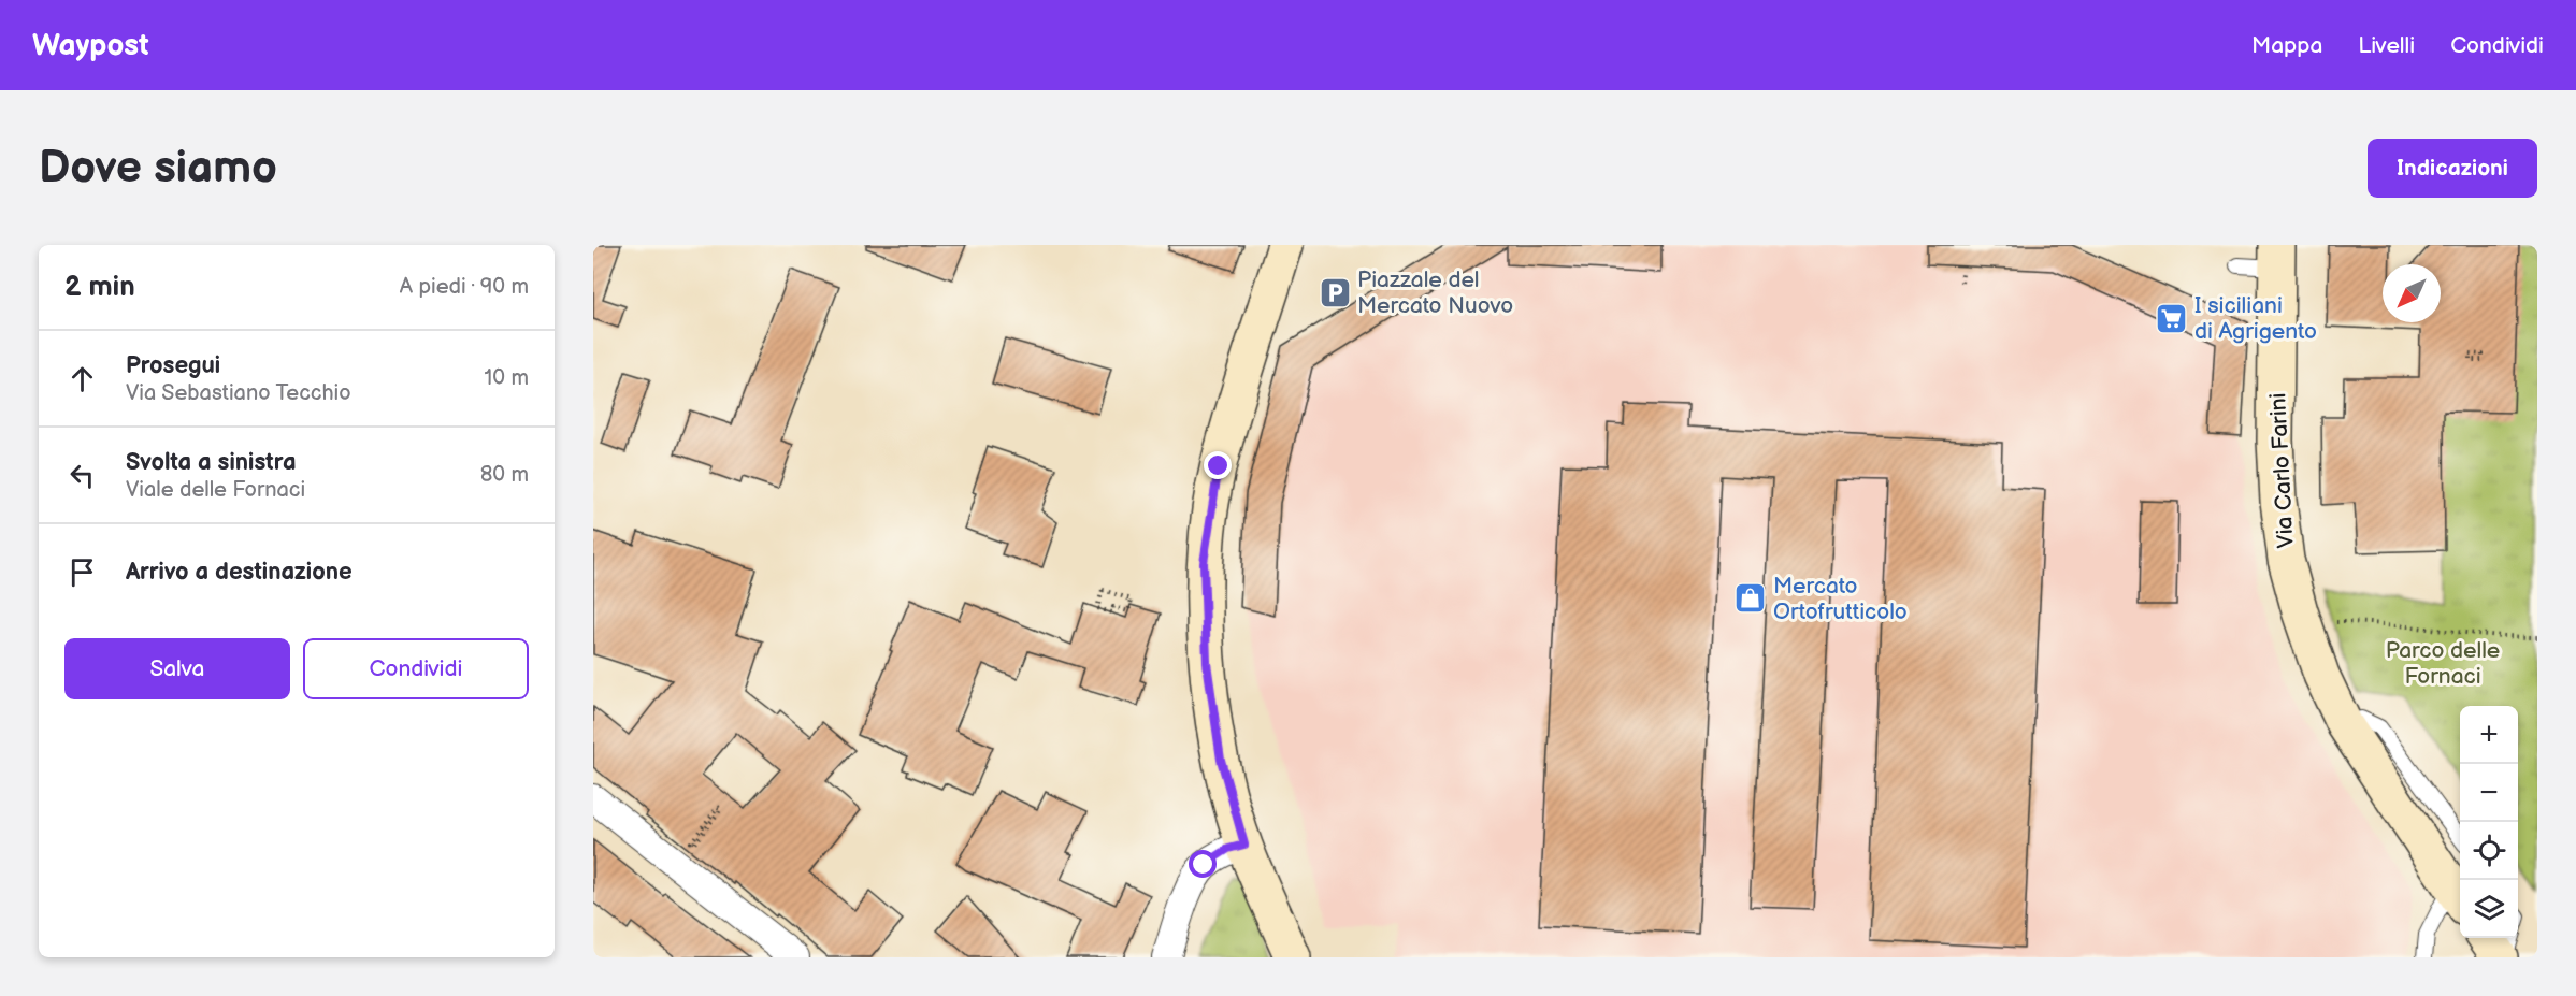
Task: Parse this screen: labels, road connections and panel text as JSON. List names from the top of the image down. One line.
{"streets":{"street":["Via Carlo Farini"]},"parks":["Parco delle Fornaci"],"places":{"parking":["Piazzale del Mercato Nuovo"],"supermarket":["I siciliani di Agrigento"],"shop":["Mercato Ortofrutticolo"]},"north":"bottom left","page":{"header":"Waypost","nav":["Mappa","Livelli","Condividi"],"buttons":["Indicazioni",["Salva","Condividi"]],"title":"Dove siamo","heading":["2 min","A piedi · 90 m"],"list":[["Prosegui","Via Sebastiano Tecchio","10 m"],["Svolta a sinistra","Viale delle Fornaci","80 m"],"Arrivo a destinazione"],"map_buttons":["+","−"]}}
